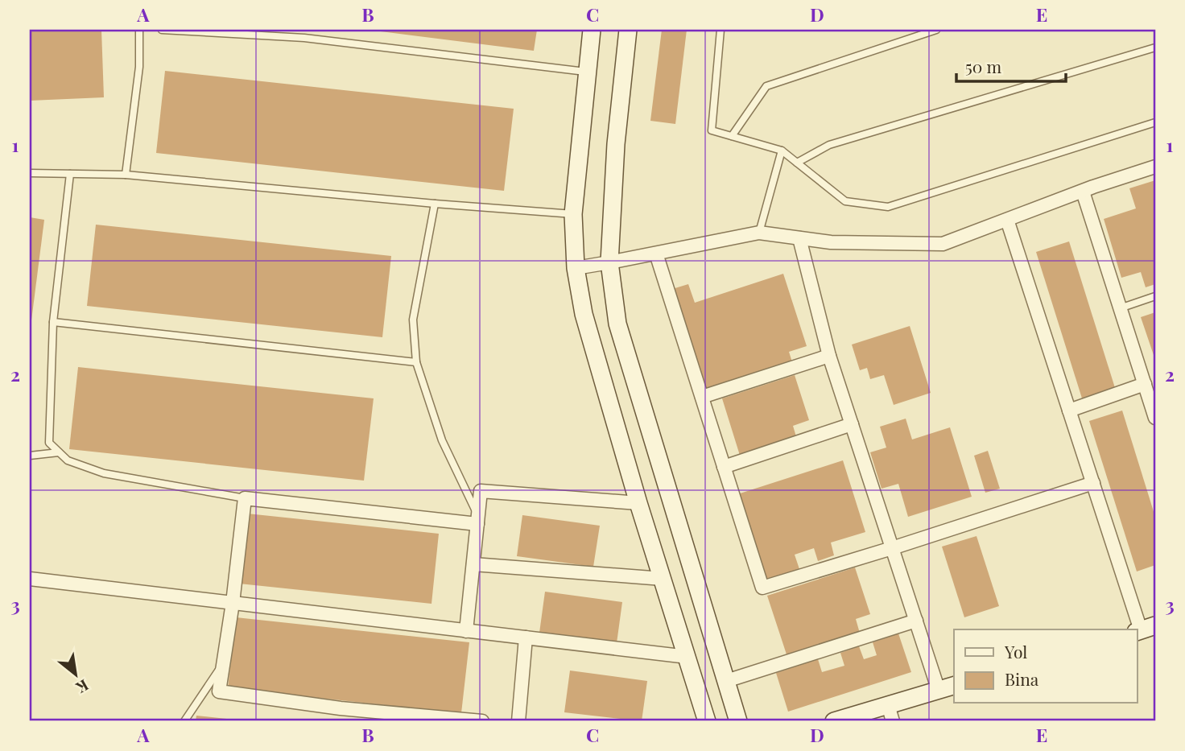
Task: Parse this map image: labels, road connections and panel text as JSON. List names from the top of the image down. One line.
{"legend":["Yol","Bina"],"scale_bar":"50 m","north":"bottom right","grid":{"columns":["A","B","C","D","E"],"rows":["1","2","3"]}}
